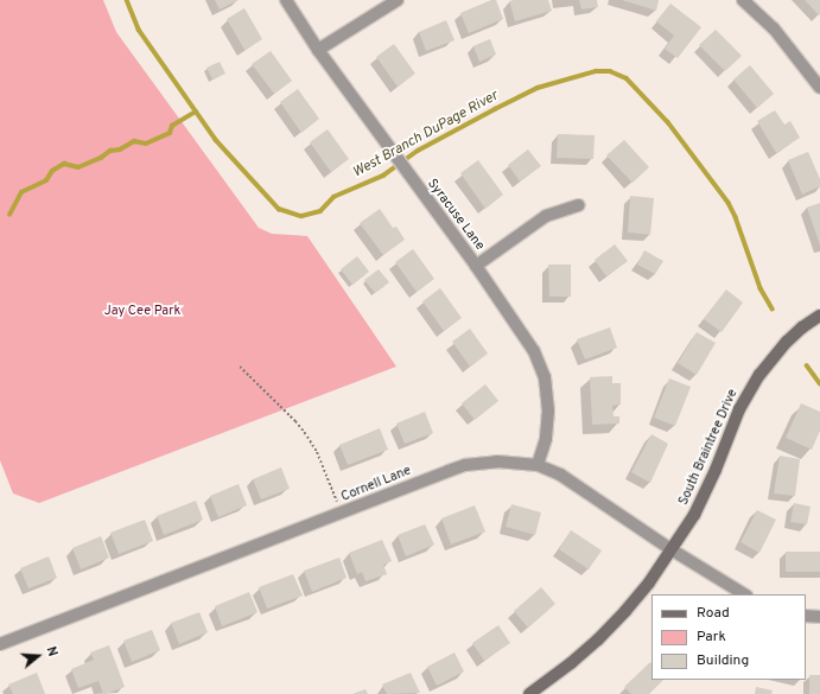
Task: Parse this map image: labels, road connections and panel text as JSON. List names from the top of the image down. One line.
{"streets":{"street":["Syracuse Lane","South Braintree Drive","Cornell Lane"]},"crossings":[["Syracuse Lane","Cornell Lane"],["South Braintree Drive","Cornell Lane"]],"water":["West Branch DuPage River"],"parks":["Jay Cee Park"],"legend":["Road","Park","Building"],"north":"right"}
